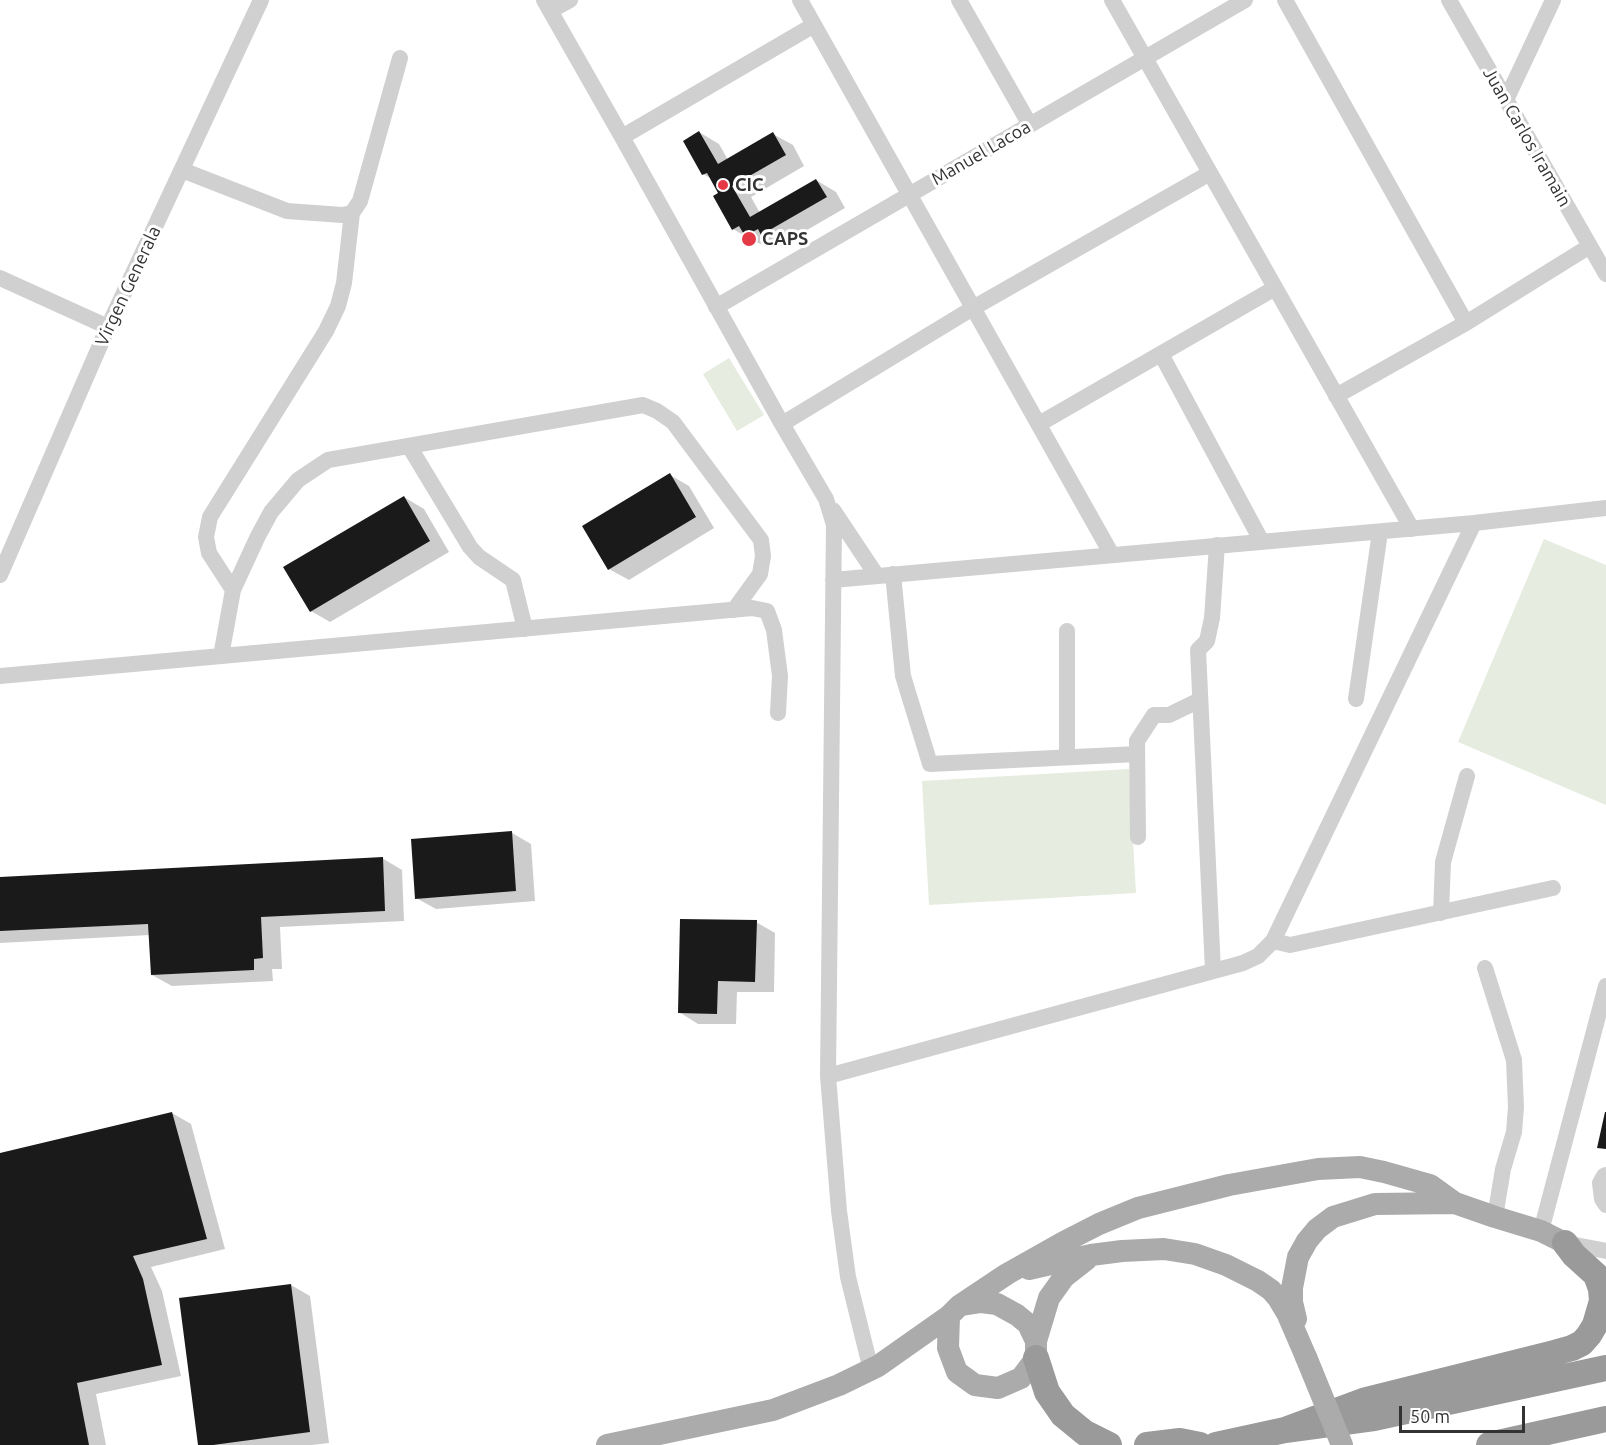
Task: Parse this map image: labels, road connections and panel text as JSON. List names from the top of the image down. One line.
{"streets":{"street":["Juan Carlos Iramain","Manuel Lacoa","Virgen Generala"]},"places":["CIC","CAPS"],"scale_bar":"50 m"}
